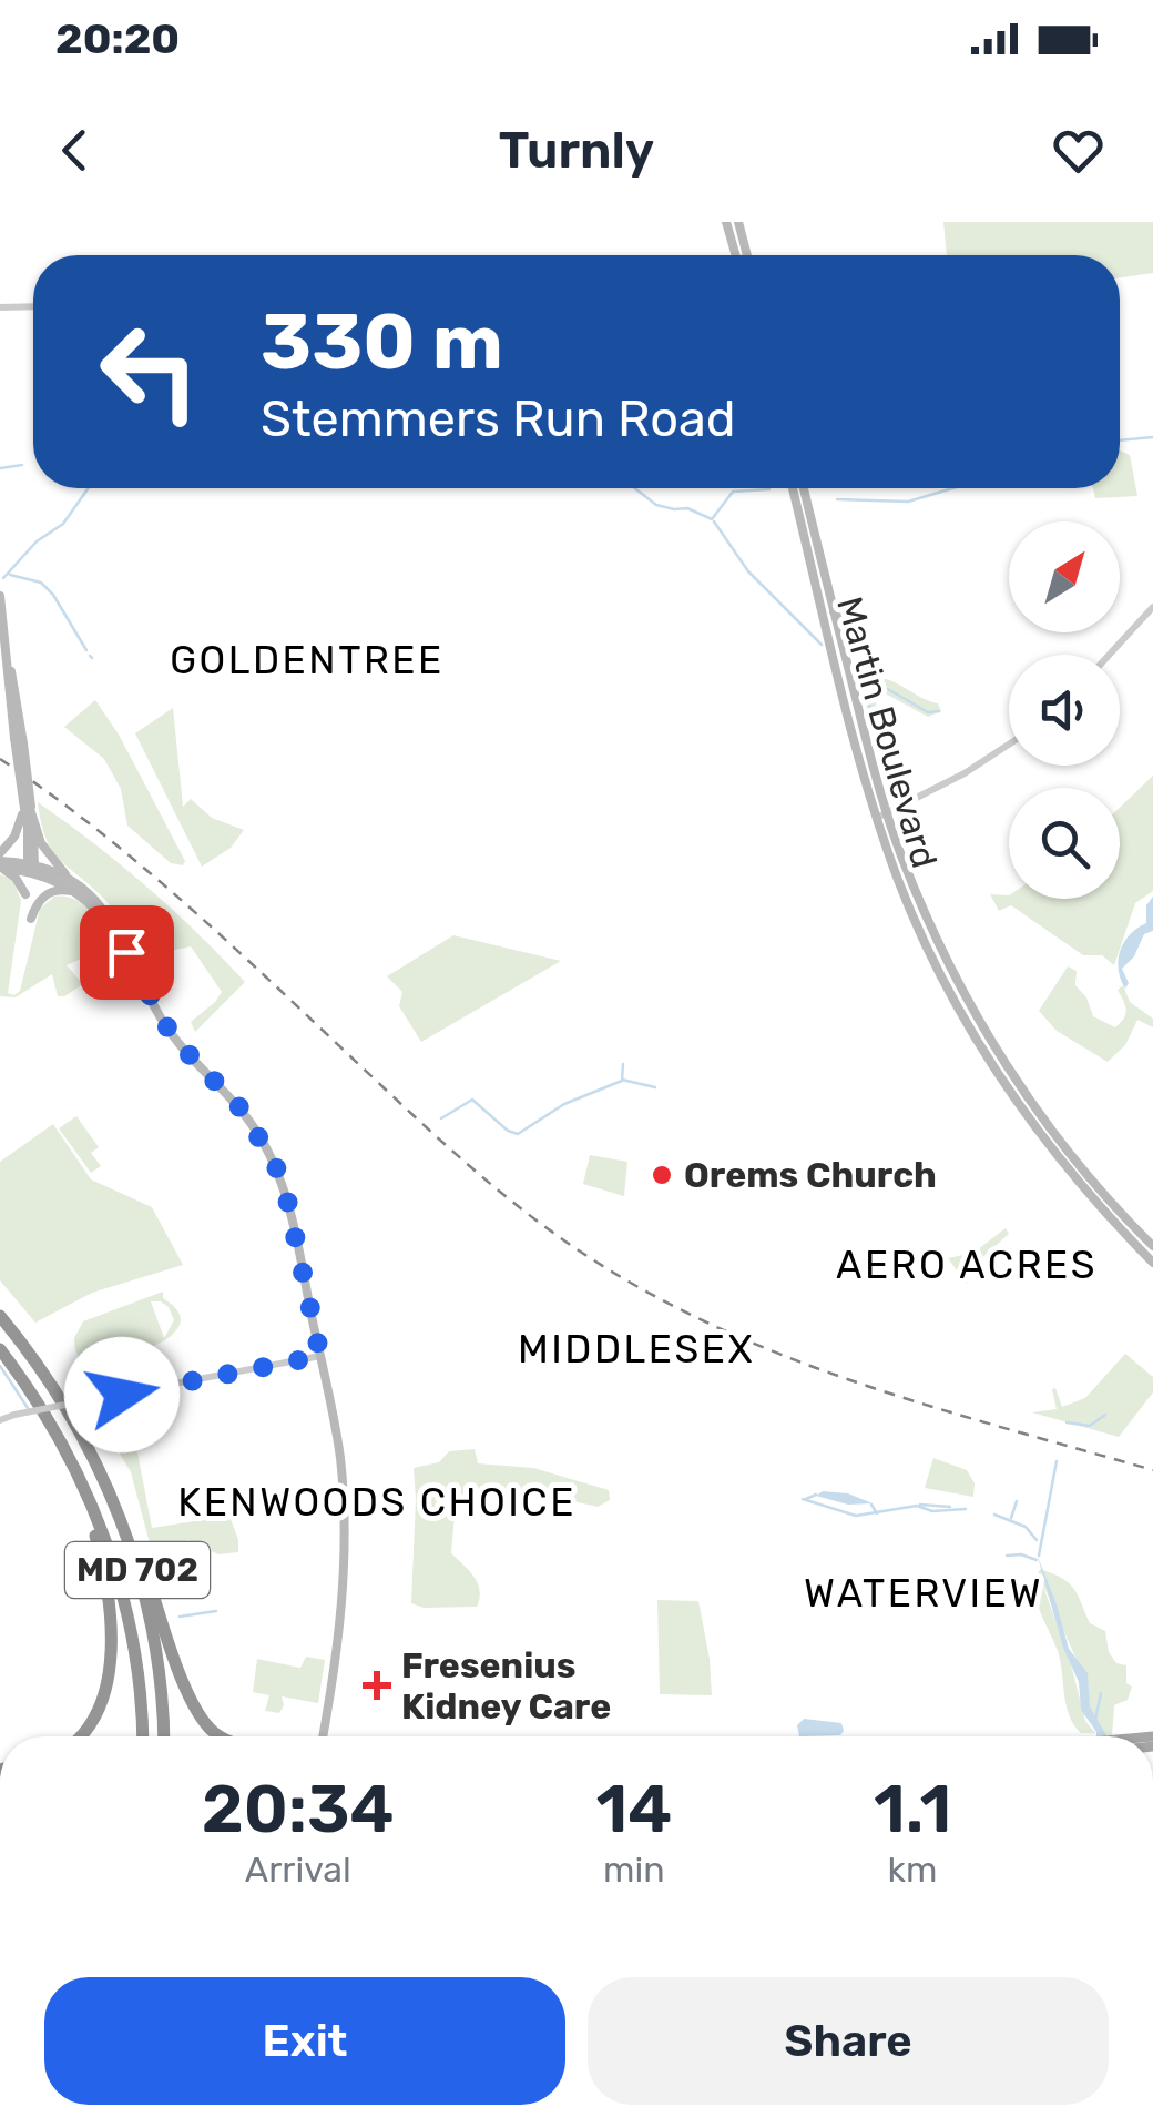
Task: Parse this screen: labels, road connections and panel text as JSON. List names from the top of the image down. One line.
{"streets":{"highway":["MD 702"],"main road":["Martin Boulevard"]},"districts":["GOLDENTREE","AERO ACRES","MIDDLESEX","KENWOODS CHOICE","WATERVIEW"],"places":{"other":["Orems Church"],"health":["Fresenius Kidney Care"]},"north":"top right","page":{"status":"20:20","header":"Turnly","turn":["330 m","Stemmers Run Road"],"eta":["20:34","Arrival","14","min","1.1","km"],"buttons":["Exit","Share"]}}
